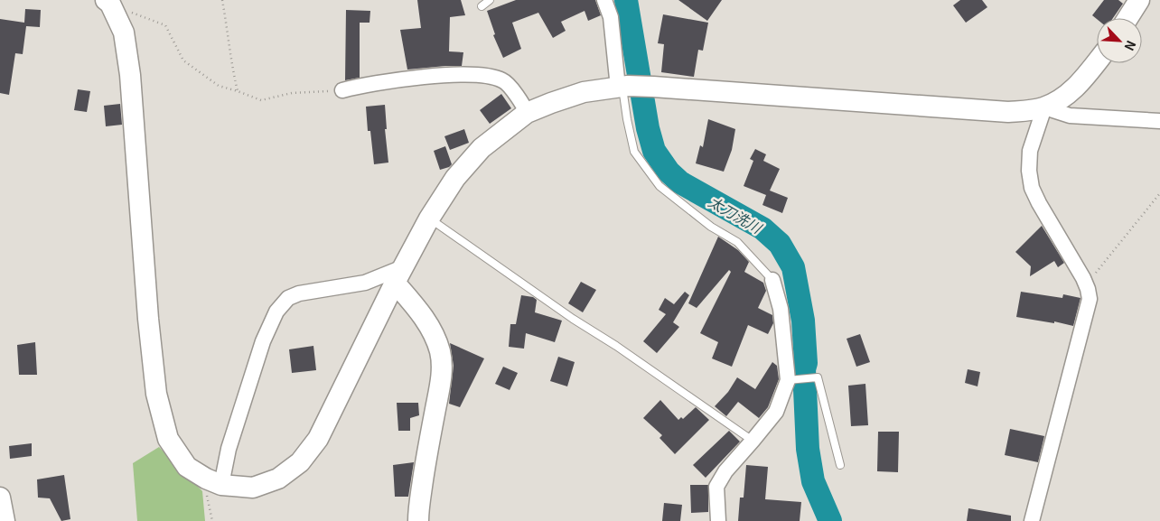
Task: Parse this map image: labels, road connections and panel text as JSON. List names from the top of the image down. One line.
{"water":["太刀洗川"],"north":"bottom right"}
